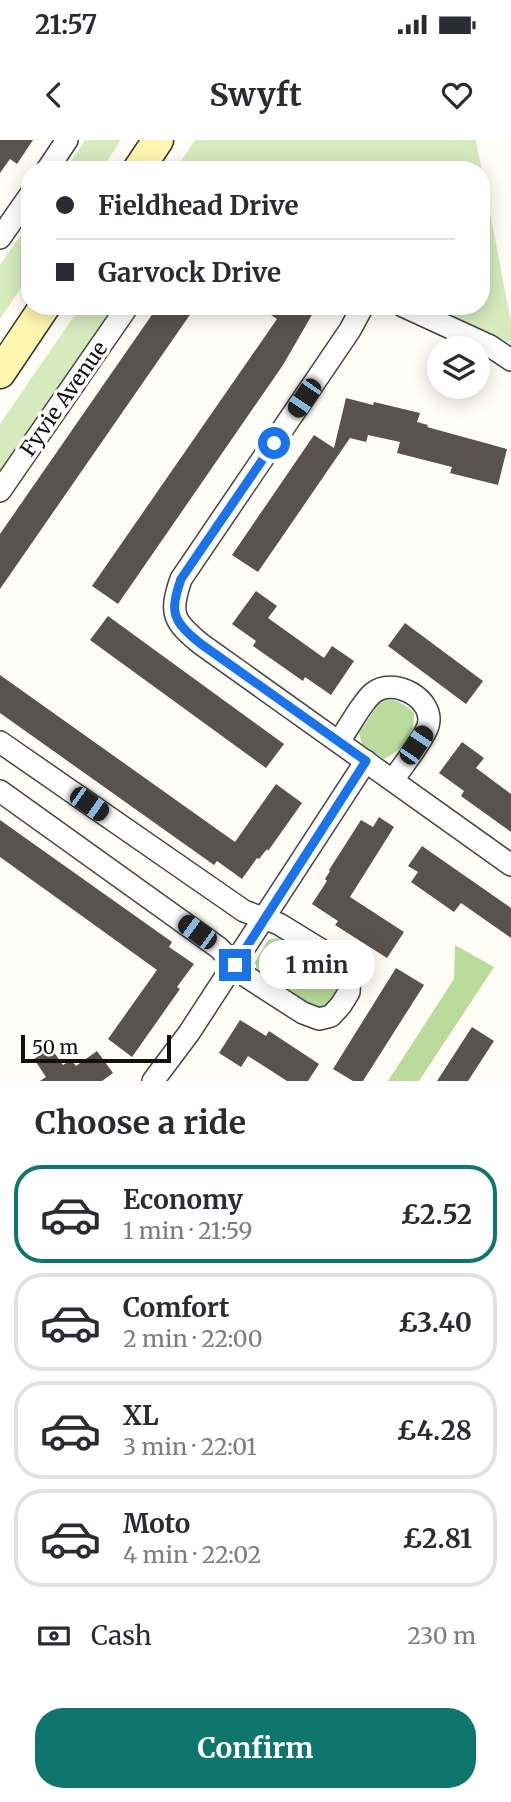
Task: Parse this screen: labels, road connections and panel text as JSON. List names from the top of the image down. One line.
{"streets":{"street":["Fyvie Avenue"]},"scale_bar":"50 m","page":{"status":"21:57","header":"Swyft","banner":["Fieldhead Drive","Garvock Drive"],"bubble":"1 min","scale":"50 m","heading":"Choose a ride","list":[{"name":"Economy","note":"1 min · 21:59","value":"£2.52"},{"name":"Comfort","note":"2 min · 22:00","value":"£3.40"},{"name":"XL","note":"3 min · 22:01","value":"£4.28"},{"name":"Moto","note":"4 min · 22:02","value":"£2.81"}],"pay":["Cash","230 m"],"buttons":"Confirm"}}
